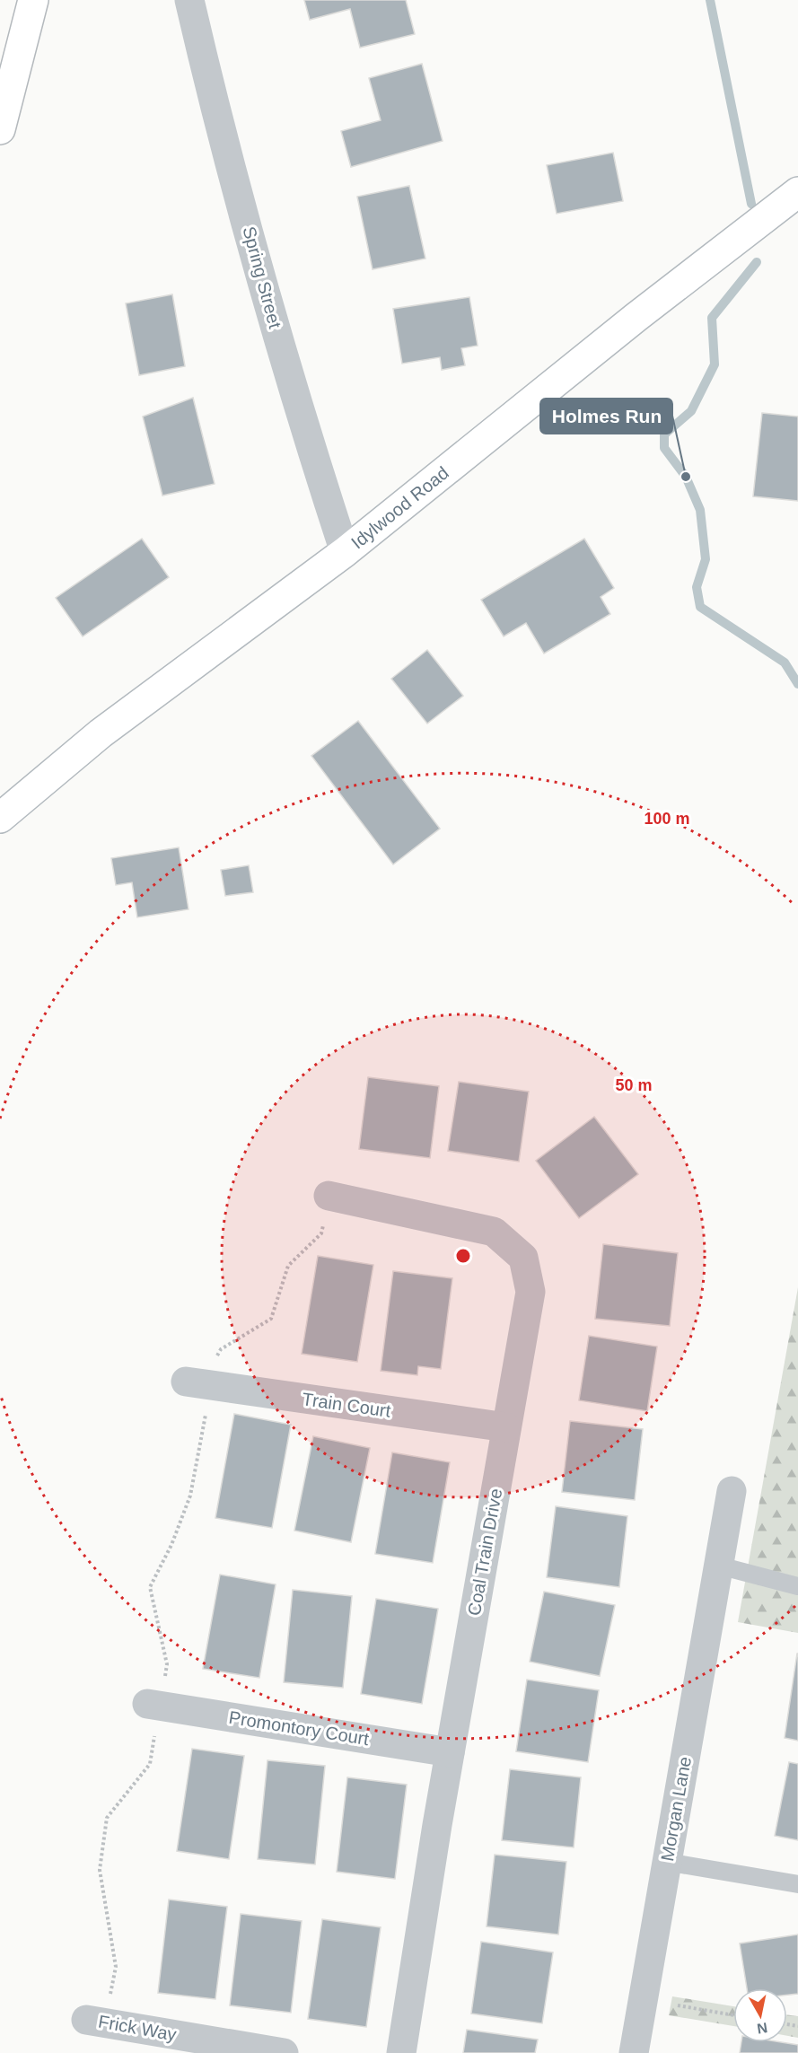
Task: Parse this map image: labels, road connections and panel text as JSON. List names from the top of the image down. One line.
{"streets":{"main road":["Idylwood Road"],"street":["Spring Street","Train Court","Coal Train Drive","Promontory Court","Morgan Lane","Frick Way"]},"crossings":[["Spring Street","Idylwood Road"],["Train Court","Coal Train Drive"],["Coal Train Drive","Promontory Court"]],"places":["Holmes Run"],"north":"bottom","rings":["100 m","50 m"]}
